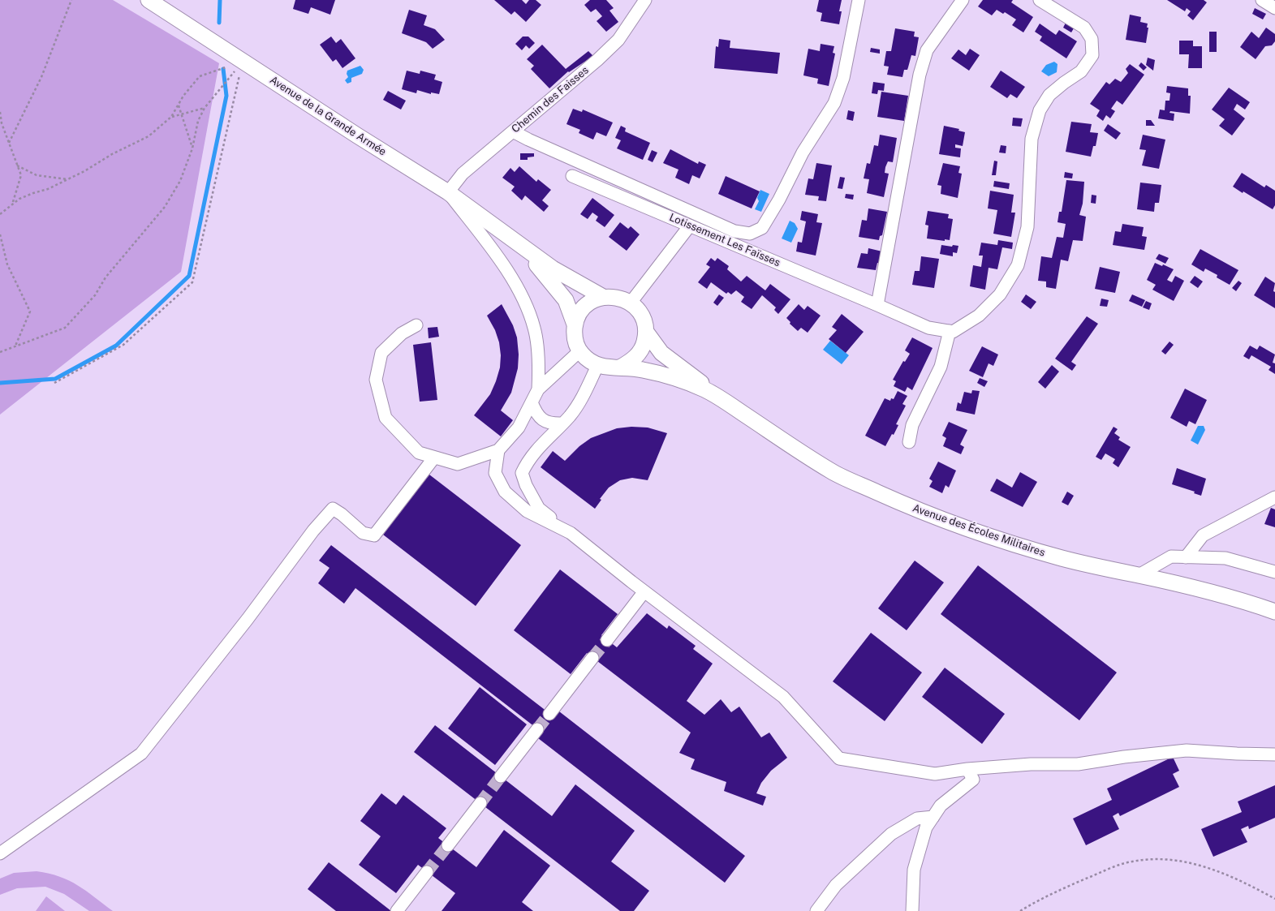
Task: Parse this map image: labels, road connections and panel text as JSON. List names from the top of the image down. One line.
{"streets":{"street":["Chemin des Faisses","Avenue de la Grande Armée","Lotissement Les Faïsses","Avenue des Écoles Militaires"]},"crossings":[["Chemin des Faisses","Avenue de la Grande Armée"],["Avenue de la Grande Armée","Avenue des Écoles Militaires"]]}
